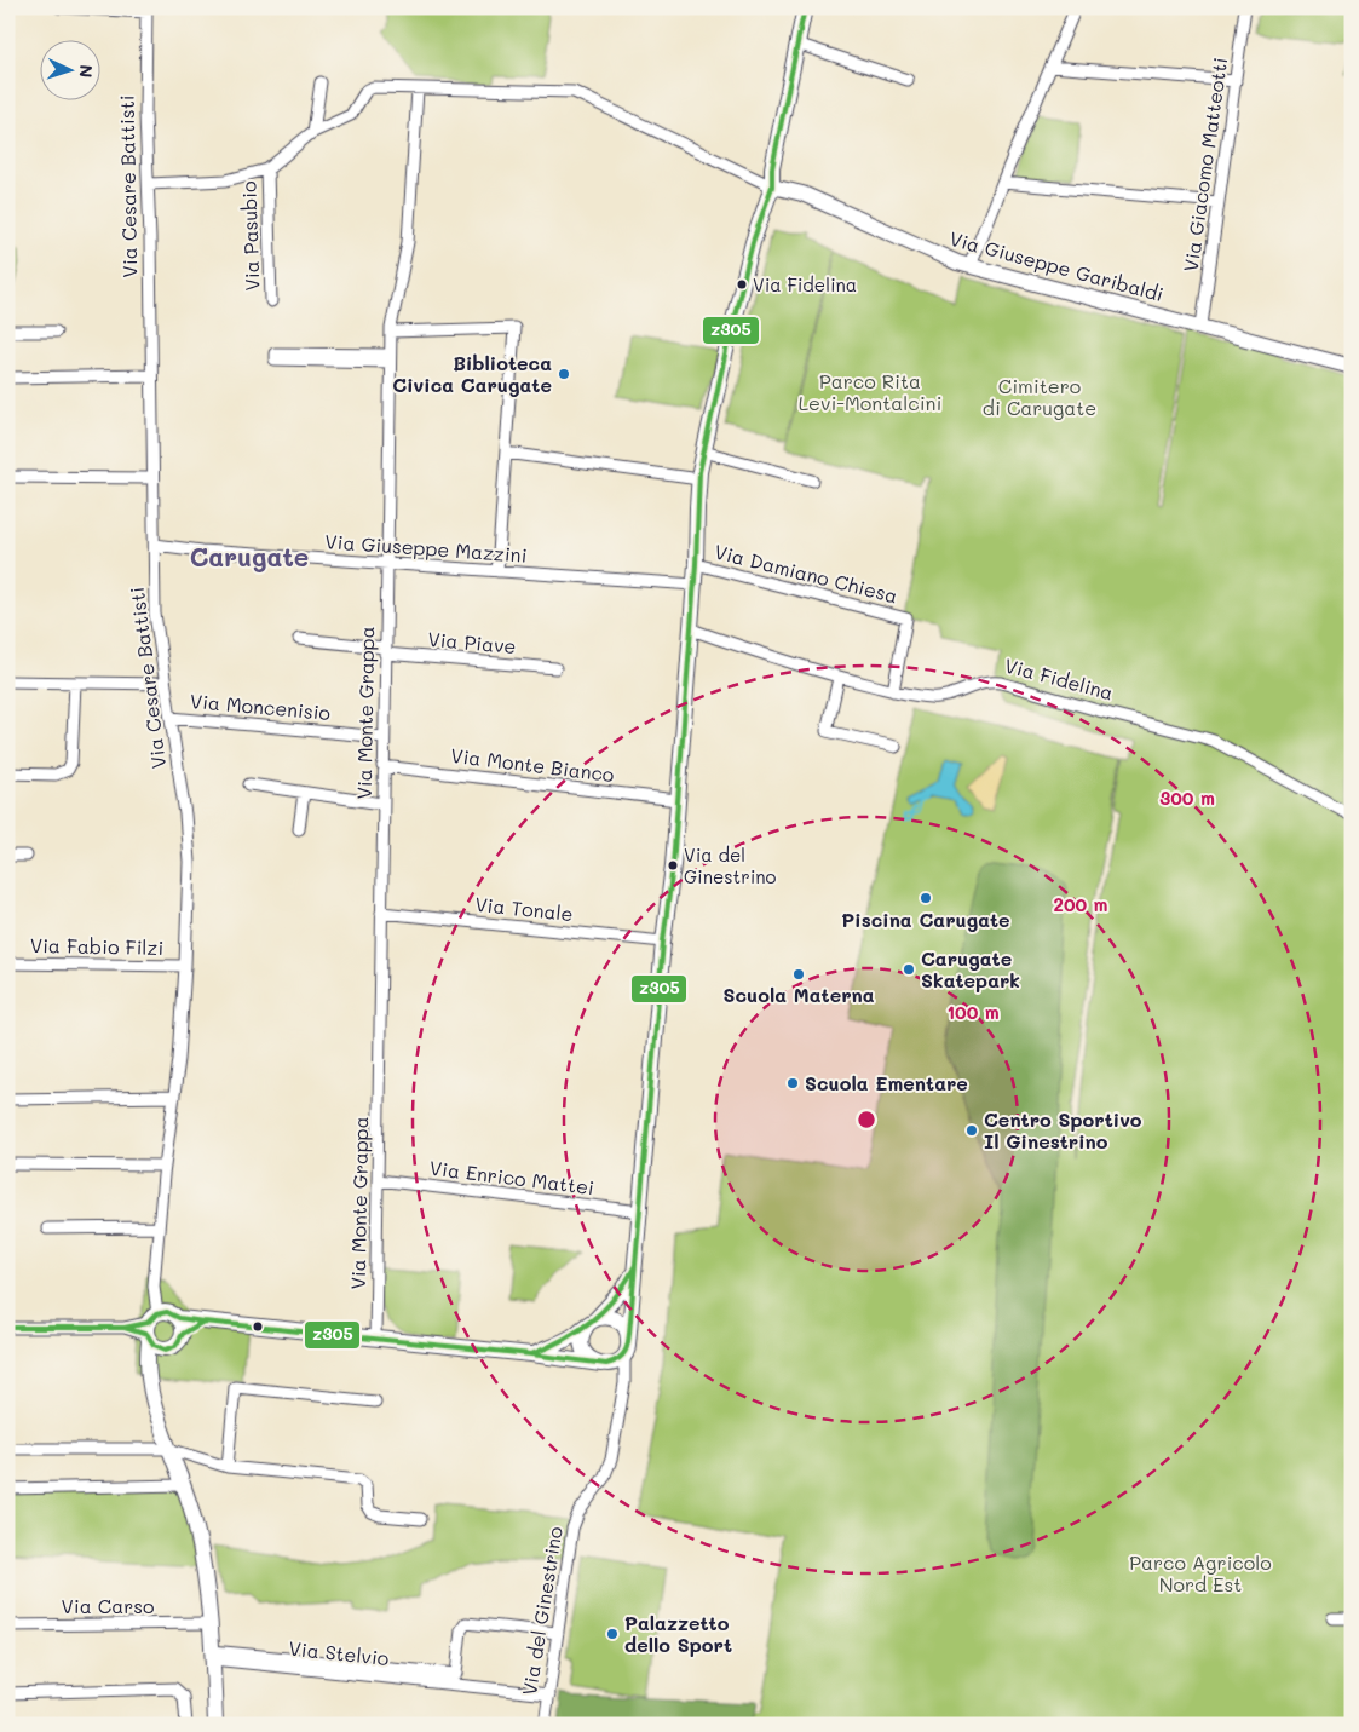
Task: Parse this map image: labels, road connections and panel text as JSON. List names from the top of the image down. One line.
{"streets":{"street":["Via Giacomo Matteotti","Via Cesare Battisti","Via Pasubio","Via Giuseppe Garibaldi","Via Giuseppe Mazzini","Via Damiano Chiesa","Via Piave","Via Fidelina","Via Moncenisio","Via Monte Grappa","Via Monte Bianco","Via Tonale","Via Fabio Filzi","Via Enrico Mattei","Via Carso","Via del Ginestrino","Via Stelvio"]},"crossings":[["Via Giacomo Matteotti","Via Giuseppe Garibaldi"],["Via Cesare Battisti","Via Giuseppe Mazzini"],["Via Cesare Battisti","Via Moncenisio"],["Via Cesare Battisti","Via Fabio Filzi"],["Via Cesare Battisti","Via Carso"],["Via Cesare Battisti","Via Stelvio"],["Via Giuseppe Garibaldi","Via Monte Grappa"],["Via Giuseppe Mazzini","Via Monte Grappa"],["Via Damiano Chiesa","Via Fidelina"],["Via Piave","Via Monte Grappa"],["Via Fidelina","Via del Ginestrino"],["Via Moncenisio","Via Monte Grappa"],["Via Monte Grappa","Via Monte Bianco"],["Via Monte Grappa","Via Tonale"],["Via Monte Grappa","Via Enrico Mattei"],["Via Monte Bianco","Via del Ginestrino"],["Via Tonale","Via del Ginestrino"],["Via Enrico Mattei","Via del Ginestrino"],["Via del Ginestrino","Via Stelvio"]],"districts":["Carugate"],"parks":["Parco Rita Levi-Montalcini","Cimitero di Carugate","Parco Agricolo Nord Est"],"places":["Via Fidelina","Biblioteca Civica Carugate","Via del Ginestrino","Piscina Carugate","Carugate Skatepark","Scuola Materna","Scuola Ementare","Centro Sportivo Il Ginestrino","Palazzetto dello Sport"],"lines":["transit line z305"],"north":"right","rings":["300 m","200 m","100 m"]}
